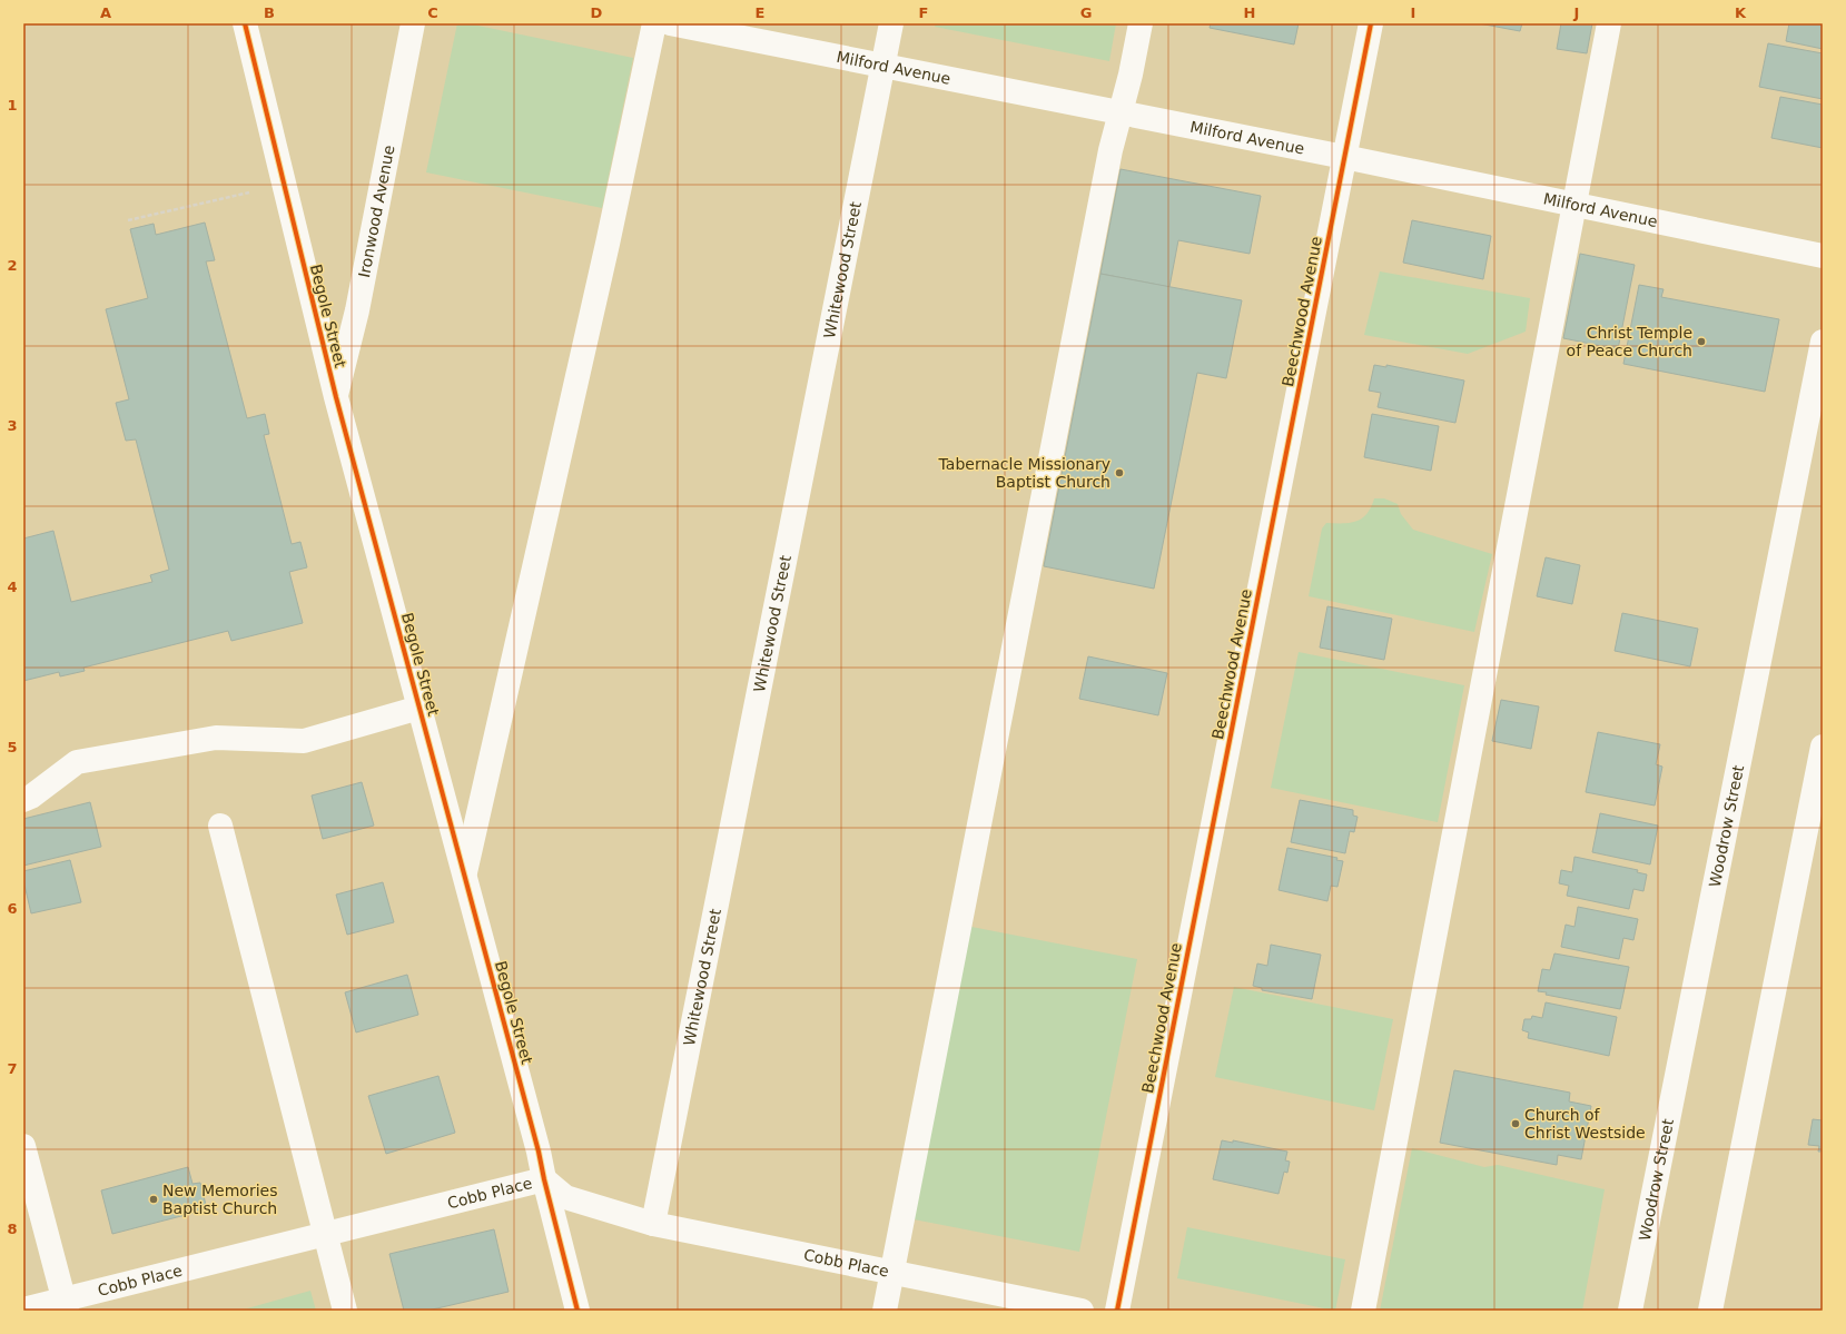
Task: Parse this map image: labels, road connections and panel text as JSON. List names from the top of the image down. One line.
{"streets":{"street":["Milford Avenue","Ironwood Avenue","Whitewood Street","Beechwood Avenue","Begole Street","Woodrow Street","Cobb Place"]},"crossings":[["Milford Avenue","Whitewood Street"],["Milford Avenue","Beechwood Avenue"],["Ironwood Avenue","Begole Street"],["Whitewood Street","Cobb Place"],["Begole Street","Cobb Place"]],"places":["Christ Temple of Peace Church","Tabernacle Missionary Baptist Church","Church of Christ Westside","New Memories Baptist Church"],"grid":{"columns":["A","B","C","D","E","F","G","H","I","J","K"],"rows":["1","2","3","4","5","6","7","8"]}}
